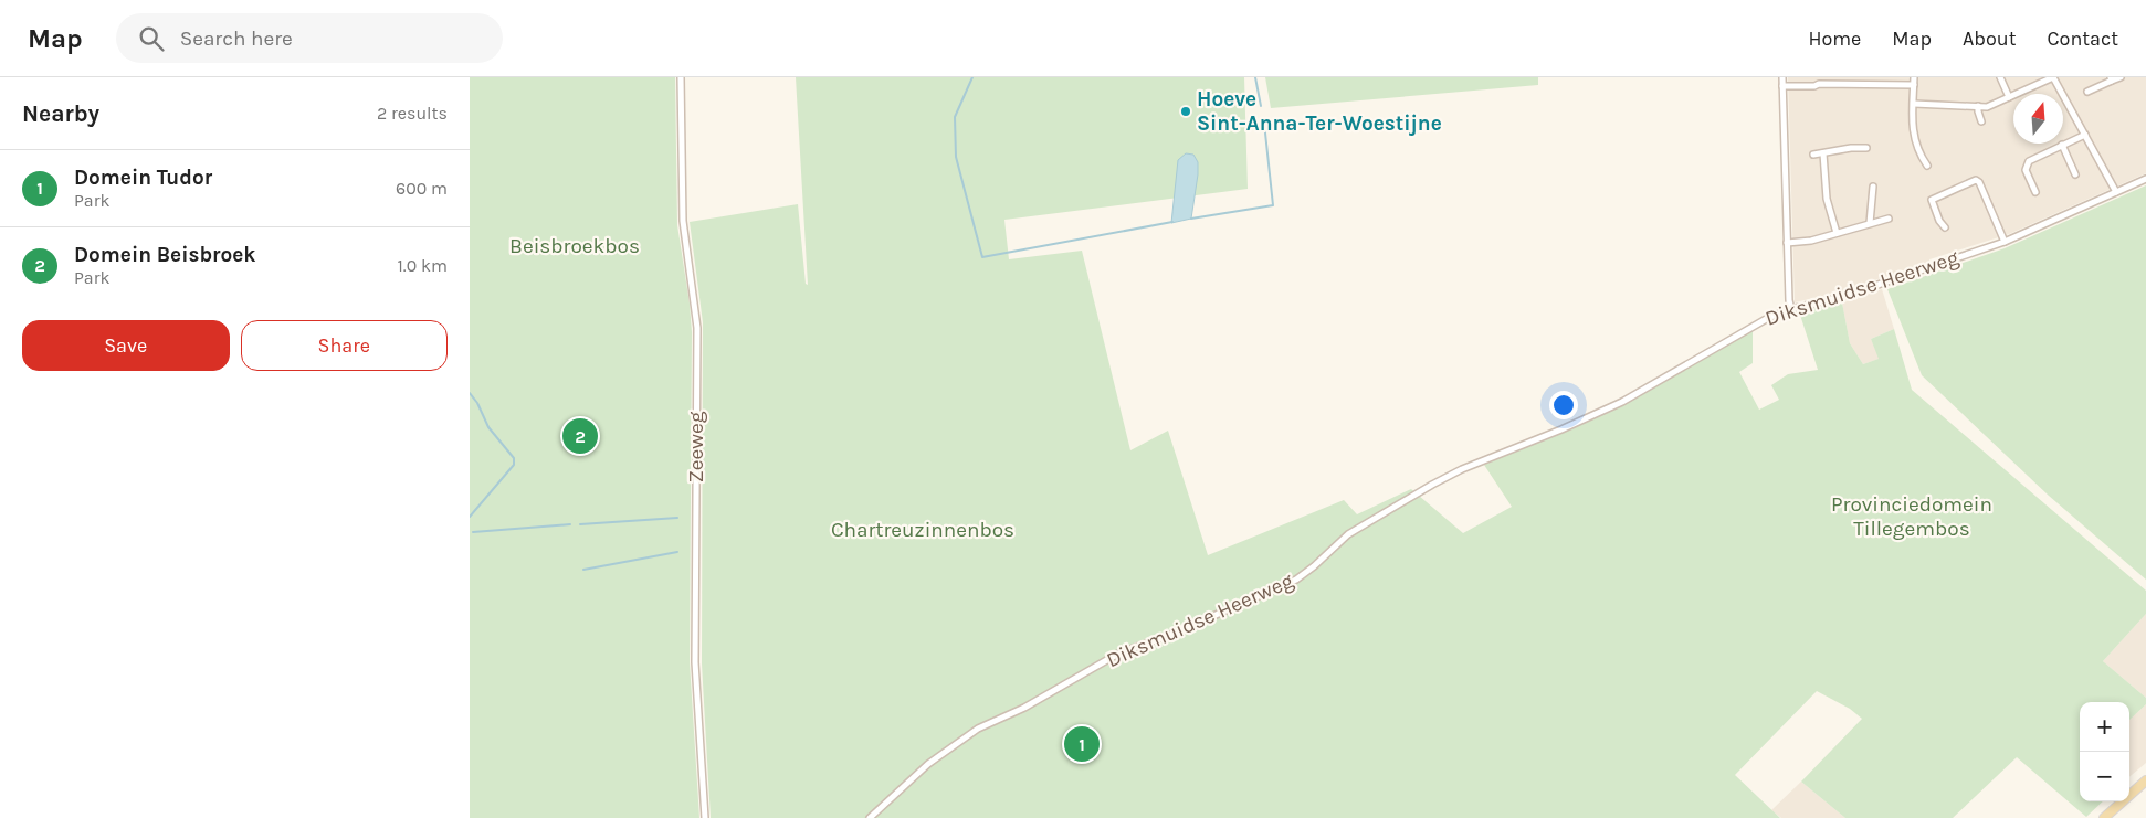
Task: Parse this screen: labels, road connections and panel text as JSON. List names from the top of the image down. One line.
{"streets":{"street":["Diksmuidse Heerweg","Zeeweg"]},"parks":["Beisbroekbos","Provinciedomein Tillegembos","Chartreuzinnenbos"],"places":["Hoeve Sint-Anna-Ter-Woestijne"],"north":"top","page":{"header":"Map","search":"Search here","nav":["Home","Map","About","Contact"],"heading":["Nearby","2 results"],"list":[{"mark":"1","name":"Domein Tudor","note":"Park","value":"600 m"},{"mark":"2","name":"Domein Beisbroek","note":"Park","value":"1.0 km"}],"buttons":["Save","Share"],"pins":["2","1"],"map_buttons":["+","−"]}}
